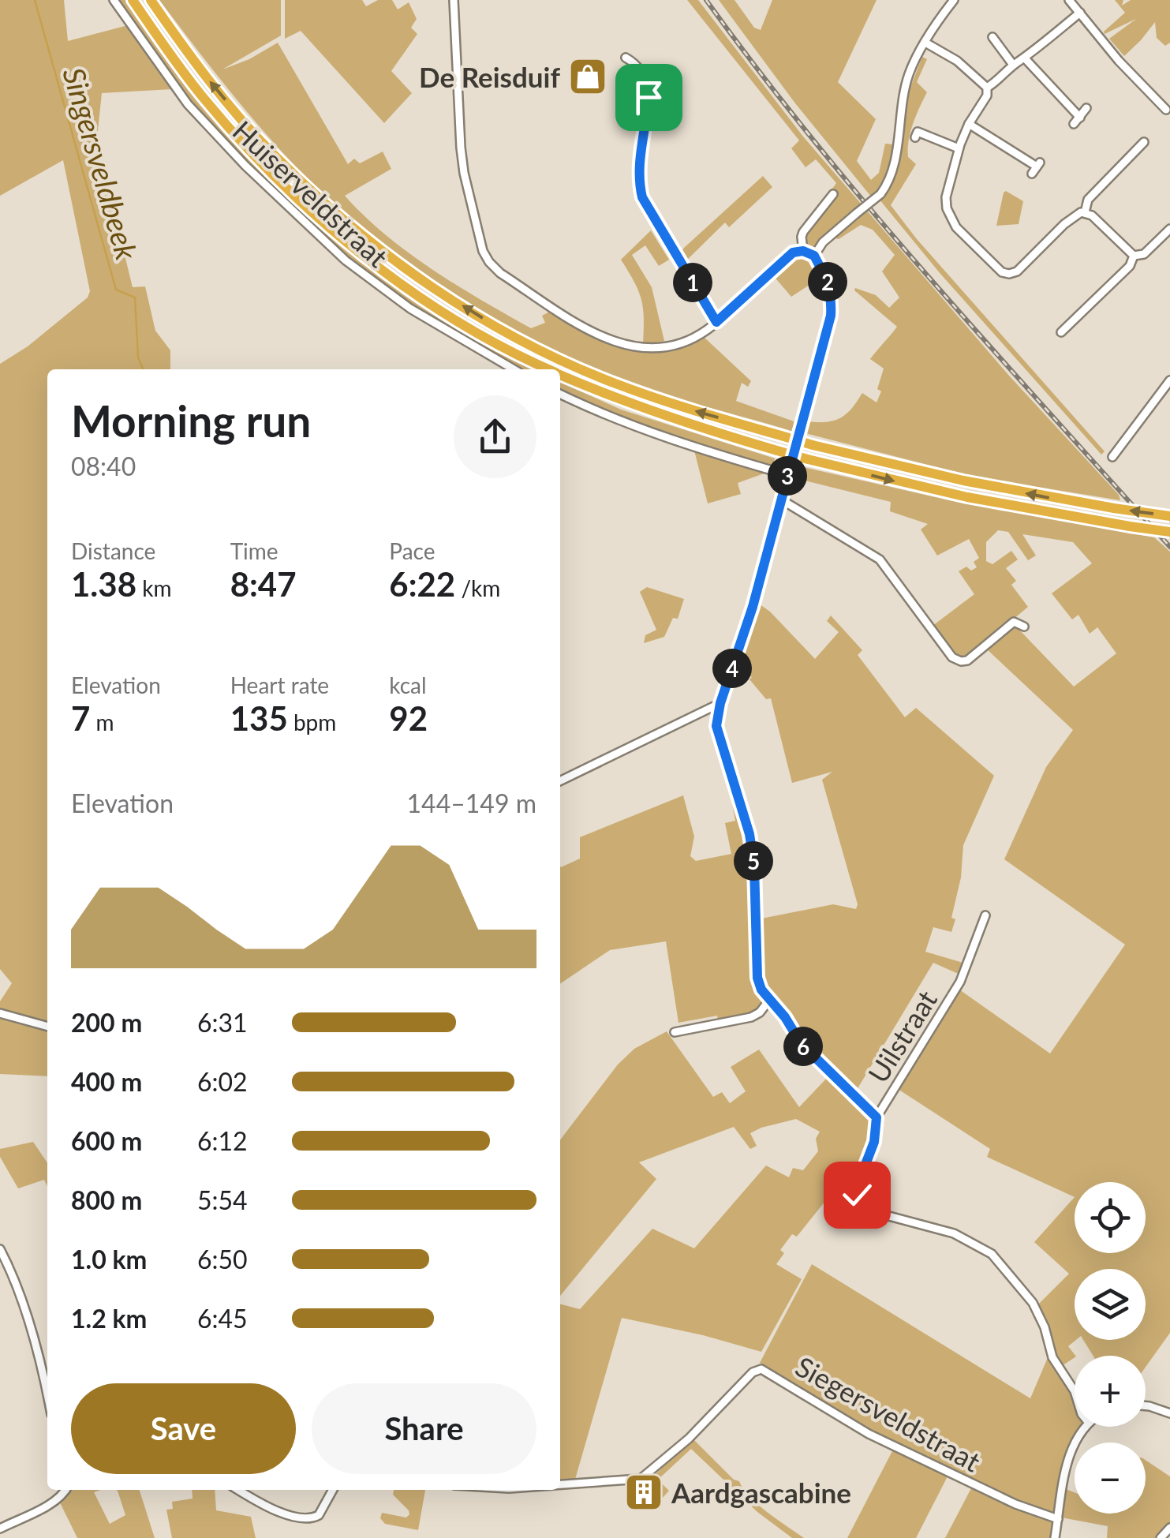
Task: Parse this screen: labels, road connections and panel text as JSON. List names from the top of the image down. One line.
{"streets":{"street":["Huiserveldstraat","Uilstraat","Siegersveldstraat"]},"water":["Singersveldbeek"],"places":{"shop":["De Reisduif"],"building":["Aardgascabine"]},"page":{"pins":["2","1","3","4","5","6"],"heading":["Morning run","08:40"],"stats":[["Distance","1.38 km"],["Time","8:47"],["Pace","6:22 /km"],["Elevation","7 m"],["Heart rate","135 bpm"],["kcal","92"]],"chart":["Elevation","144–149 m"],"list":[{"name":"200 m","note":"6:31"},{"name":"400 m","note":"6:02"},{"name":"600 m","note":"6:12"},{"name":"800 m","note":"5:54"},{"name":"1.0 km","note":"6:50"},{"name":"1.2 km","note":"6:45"}],"map_buttons":["+","−"],"buttons":["Save","Share"]}}
